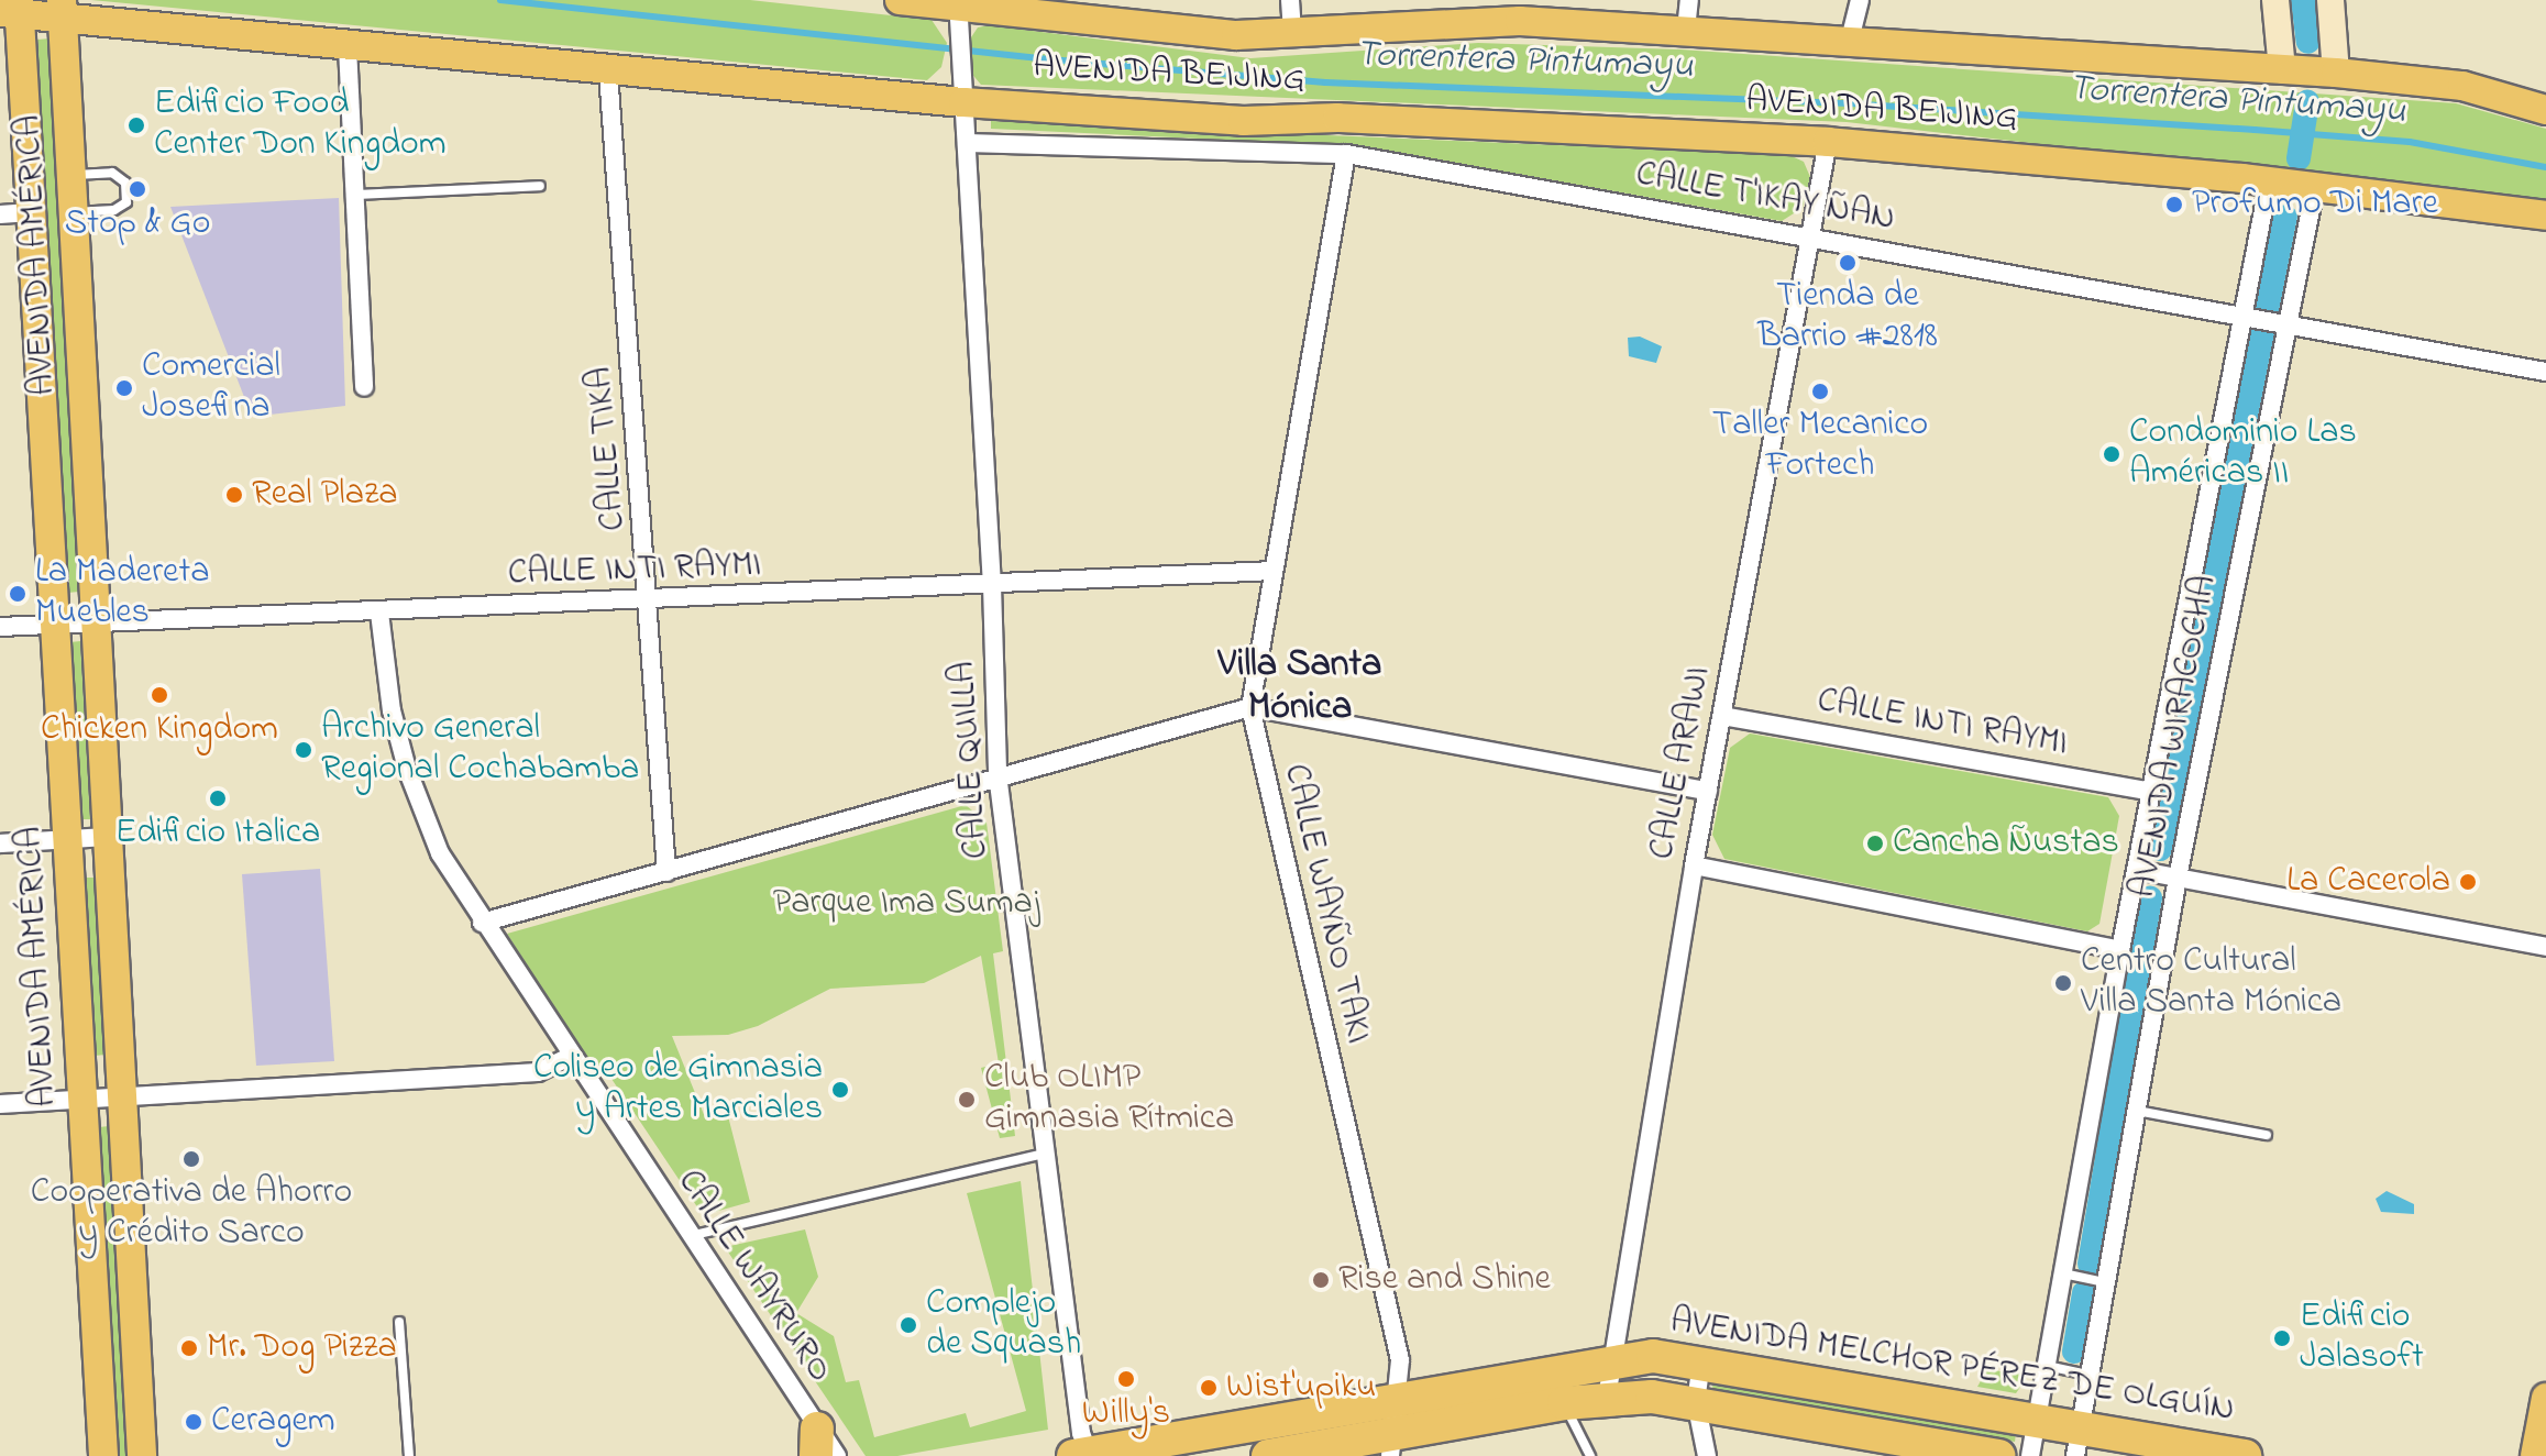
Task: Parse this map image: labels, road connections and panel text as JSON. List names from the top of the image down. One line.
{"streets":{"highway":["AVENIDA MELCHOR PÉREZ DE OLGUÍN"],"main road":["AVENIDA BEIJING","AVENIDA AMÉRICA"],"street":["CALLE T'IKAY ÑAN","CALLE TIKA","CALLE INTI RAYMI","AVENIDA WIRACOCHA","CALLE QUILLA","CALLE ARAWI","CALLE WAYÑO TAKI","CALLE WAYRURO"]},"crossings":[["AVENIDA BEIJING","AVENIDA AMÉRICA"],["AVENIDA BEIJING","CALLE TIKA"],["AVENIDA BEIJING","AVENIDA WIRACOCHA"],["AVENIDA BEIJING","CALLE QUILLA"],["AVENIDA BEIJING","CALLE ARAWI"],["CALLE T'IKAY ÑAN","AVENIDA WIRACOCHA"],["CALLE T'IKAY ÑAN","CALLE QUILLA"],["CALLE T'IKAY ÑAN","CALLE ARAWI"],["CALLE T'IKAY ÑAN","CALLE WAYÑO TAKI"],["AVENIDA AMÉRICA","CALLE INTI RAYMI"],["CALLE TIKA","CALLE INTI RAYMI"],["CALLE INTI RAYMI","AVENIDA WIRACOCHA"],["CALLE INTI RAYMI","CALLE QUILLA"],["CALLE INTI RAYMI","CALLE ARAWI"],["CALLE INTI RAYMI","CALLE WAYÑO TAKI"],["CALLE INTI RAYMI","CALLE WAYRURO"],["AVENIDA WIRACOCHA","AVENIDA MELCHOR PÉREZ DE OLGUÍN"],["CALLE QUILLA","AVENIDA MELCHOR PÉREZ DE OLGUÍN"],["CALLE ARAWI","AVENIDA MELCHOR PÉREZ DE OLGUÍN"],["CALLE WAYÑO TAKI","AVENIDA MELCHOR PÉREZ DE OLGUÍN"]],"districts":["Villa Santa Mónica"],"water":["Torrentera Pintumayu"],"parks":["Parque Ima Sumaj"],"places":["Edificio Food Center Don Kingdom","Stop & Go","Profumo Di Mare","Tienda de Barrio #2818","Comercial Josefina","Taller Mecanico Fortech","Condominio Las Américas II","Real Plaza","La Madereta Muebles","Chicken Kingdom","Archivo General Regional Cochabamba","Edificio Italica","Cancha Ñustas","La Cacerola","Centro Cultural Villa Santa Mónica","Coliseo de Gimnasia y Artes Marciales","Club OLIMP Gimnasia Rítmica","Cooperativa de Ahorro y Crédito Sarco","Rise and Shine","Complejo de Squash","Edificio Jalasoft","Mr. Dog Pizza","Willy's","Wist'upiku","Ceragem"]}
